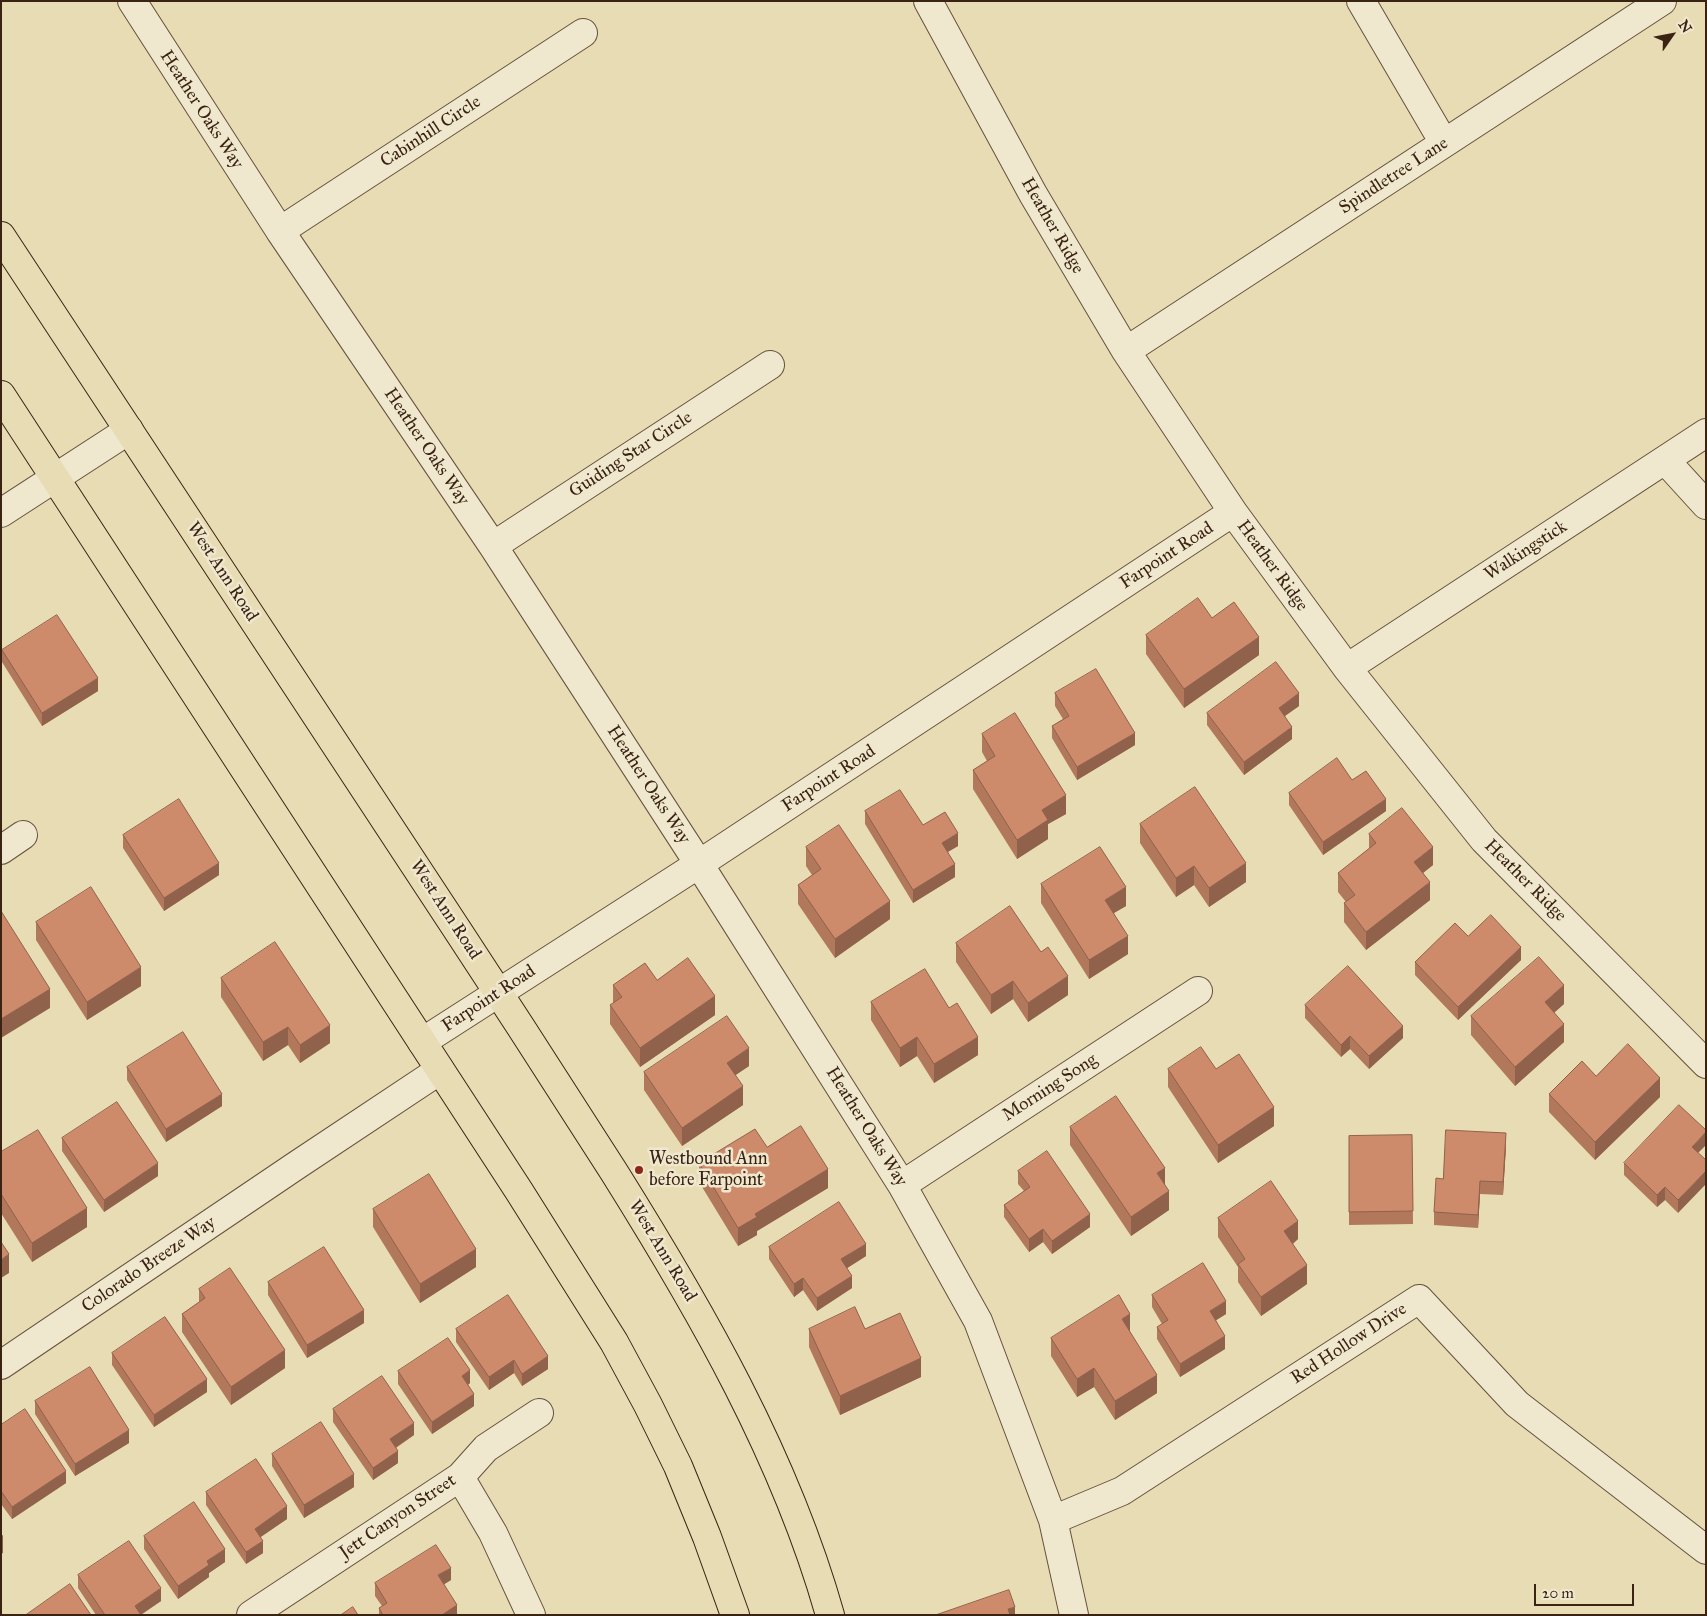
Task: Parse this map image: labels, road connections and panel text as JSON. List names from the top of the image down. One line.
{"streets":{"main road":["West Ann Road"],"street":["Heather Oaks Way","Cabinhill Circle","Spindletree Lane","Heather Ridge","Guiding Star Circle","Walkingstick","Farpoint Road","Morning Song","Colorado Breeze Way","Red Hollow Drive","Jett Canyon Street"]},"crossings":[["Heather Oaks Way","Cabinhill Circle"],["Heather Oaks Way","Guiding Star Circle"],["Heather Oaks Way","Farpoint Road"],["Heather Oaks Way","Morning Song"],["Heather Oaks Way","Red Hollow Drive"],["Spindletree Lane","Heather Ridge"],["Heather Ridge","Walkingstick"],["Heather Ridge","Farpoint Road"],["Farpoint Road","West Ann Road"]],"places":["Westbound Ann before Farpoint"],"scale_bar":"20 m","north":"top right"}
